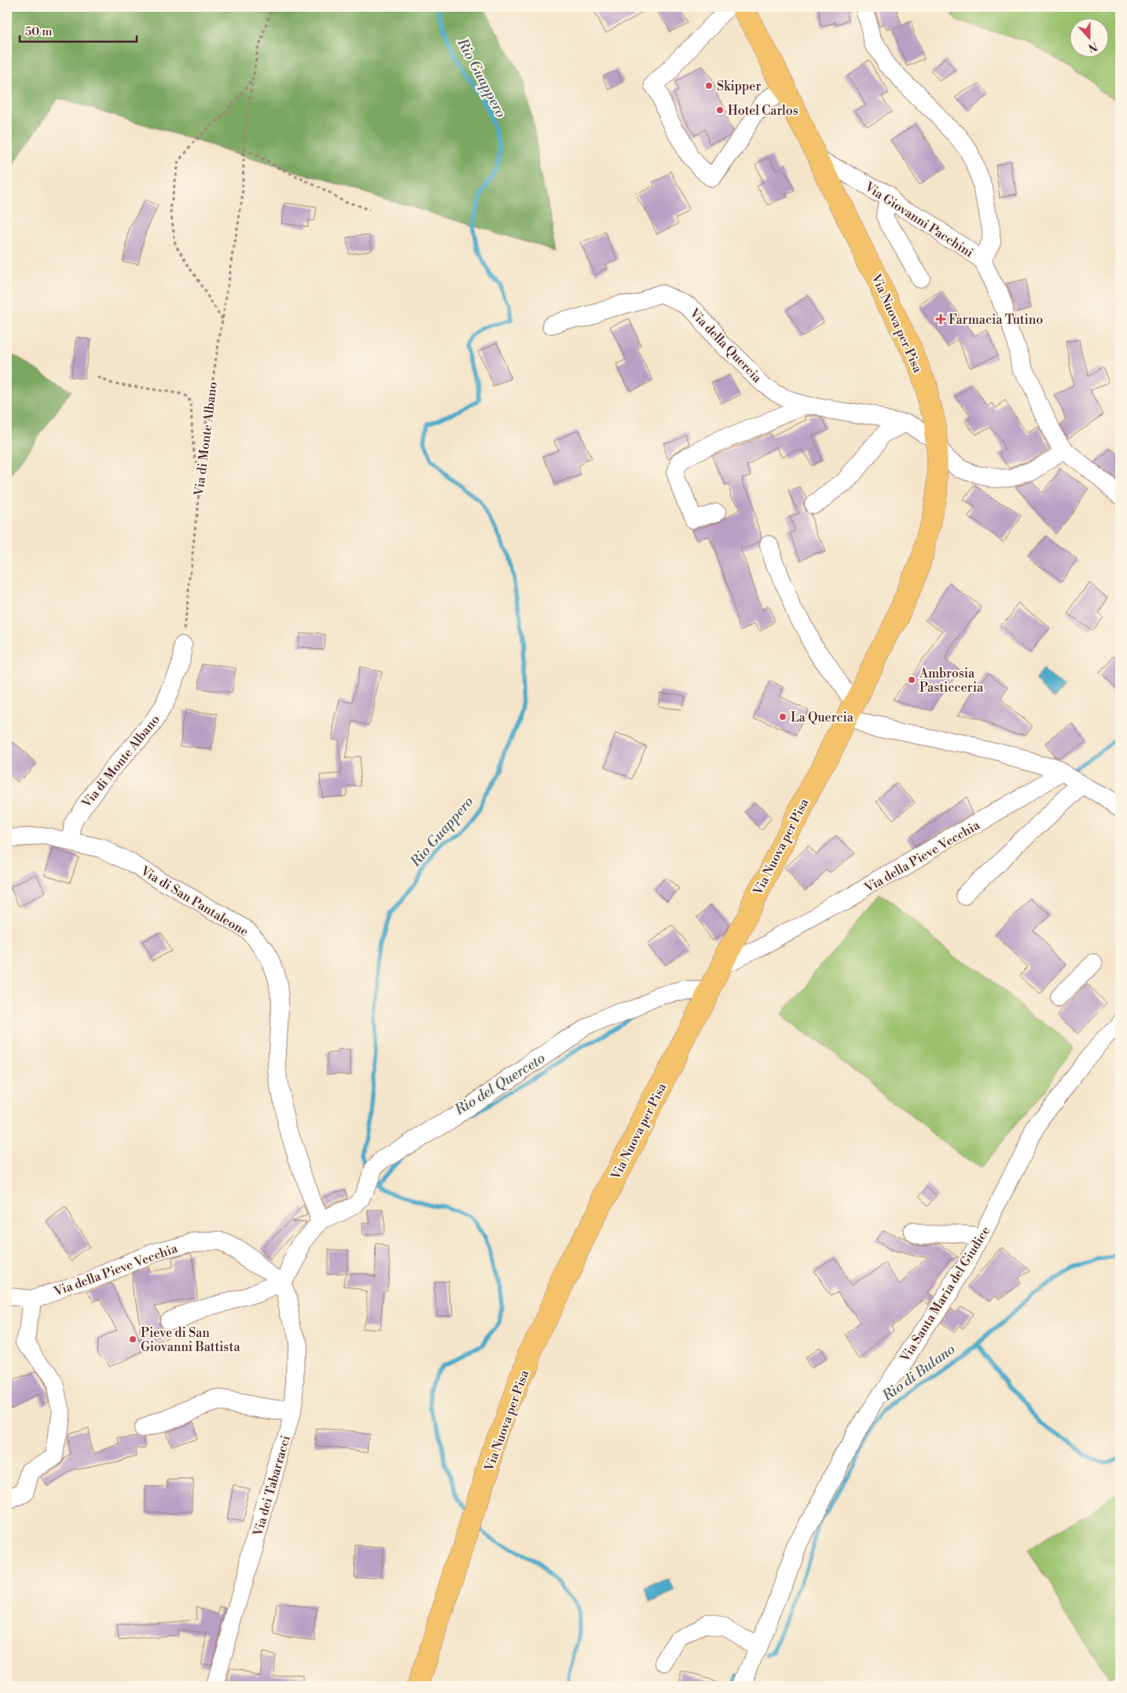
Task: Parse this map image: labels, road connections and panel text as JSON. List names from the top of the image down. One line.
{"streets":{"main road":["Via Nuova per Pisa"],"street":["Via Giovanni Pacchini","Via della Quercia","Via di Monte Albano","Via della Pieve Vecchia","Via di San Pantaleone","Via Santa Maria del Giudice","Via dei Tabarracci"]},"crossings":[["Via Giovanni Pacchini","Via Nuova per Pisa"],["Via Giovanni Pacchini","Via della Quercia"],["Via Nuova per Pisa","Via della Quercia"],["Via Nuova per Pisa","Via della Pieve Vecchia"],["Via di Monte Albano","Via di San Pantaleone"],["Via della Pieve Vecchia","Via dei Tabarracci"]],"water":["Rio Guappero","Rio del Querceto","Rio di Bulano"],"places":{"other":["Skipper","Hotel Carlos","Ambrosia Pasticceria","La Quercia","Pieve di San Giovanni Battista"],"health":["Farmacia Tutino"]},"scale_bar":"50 m","north":"bottom"}
